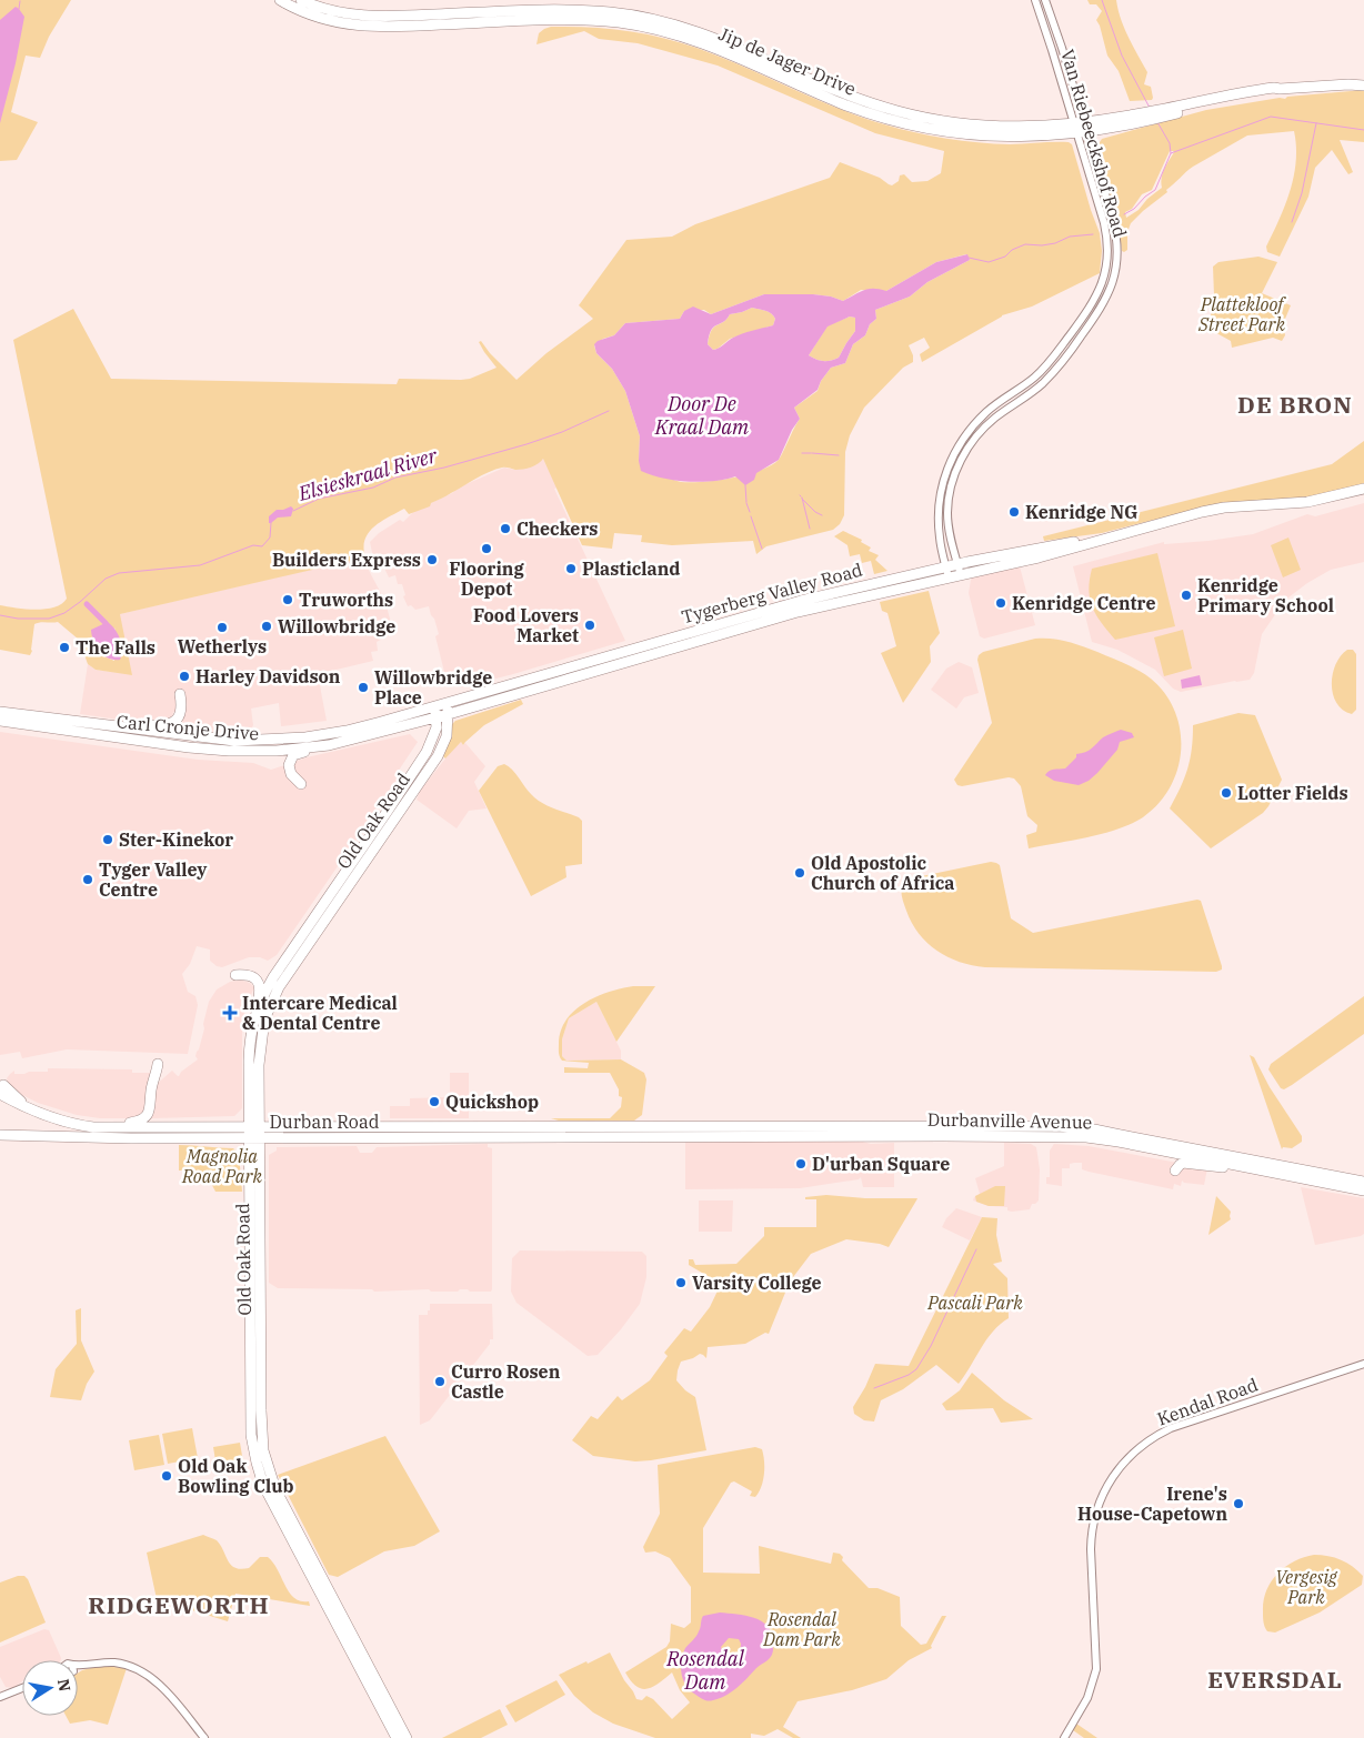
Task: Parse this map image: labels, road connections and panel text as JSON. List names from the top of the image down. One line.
{"streets":{"main road":["Jip de Jager Drive","Tygerberg Valley Road","Carl Cronje Drive","Old Oak Road","Durbanville Avenue","Durban Road"],"street":["Van Riebeeckshof Road","Kendal Road"]},"crossings":[["Jip de Jager Drive","Van Riebeeckshof Road"],["Van Riebeeckshof Road","Tygerberg Valley Road"],["Tygerberg Valley Road","Carl Cronje Drive"],["Tygerberg Valley Road","Old Oak Road"],["Carl Cronje Drive","Old Oak Road"],["Old Oak Road","Durban Road"],["Durbanville Avenue","Durban Road"]],"districts":["DE BRON","RIDGEWORTH","EVERSDAL"],"water":["Door De Kraal Dam","Elsieskraal River","Rosendal Dam"],"parks":["Plattekloof Street Park","Magnolia Road Park","Pascali Park","Vergesig Park","Rosendal Dam Park"],"places":{"other":["Kenridge NG","Checkers","Flooring Depot","Builders Express","Plasticland","Kenridge Primary School","Truworths","Kenridge Centre","Food Lovers Market","Willowbridge","Wetherlys","The Falls","Harley Davidson","Willowbridge Place","Lotter Fields","Ster-Kinekor","Old Apostolic Church of Africa","Tyger Valley Centre","Quickshop","D'urban Square","Varsity College","Curro Rosen Castle","Old Oak Bowling Club","Irene's House-Capetown"],"health":["Intercare Medical & Dental Centre"]},"north":"right"}
